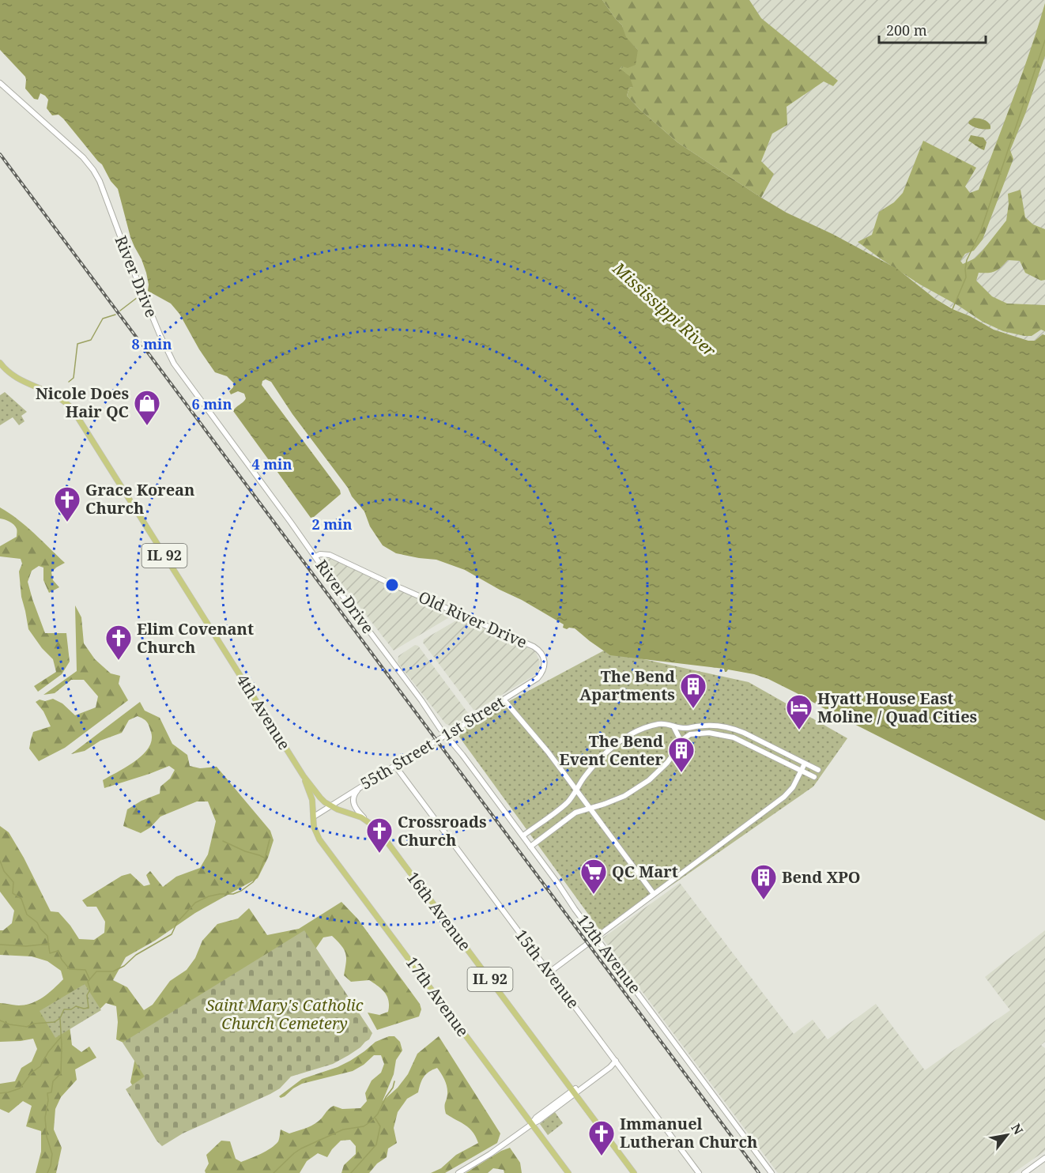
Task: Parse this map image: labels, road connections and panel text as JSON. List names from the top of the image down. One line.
{"streets":{"main road":["IL 92","4th Avenue","16th Avenue","17th Avenue"],"street":["River Drive","Old River Drive","55th Street - 1st Street","12th Avenue","15th Avenue"]},"crossings":[["River Drive","Old River Drive"],["River Drive","55th Street - 1st Street"],["River Drive","12th Avenue"],["Old River Drive","55th Street - 1st Street"],["4th Avenue","55th Street - 1st Street"],["4th Avenue","16th Avenue"],["4th Avenue","17th Avenue"],["55th Street - 1st Street","16th Avenue"],["55th Street - 1st Street","12th Avenue"],["55th Street - 1st Street","15th Avenue"],["55th Street - 1st Street","17th Avenue"]],"water":["Mississippi River"],"parks":["Saint Mary's Catholic Church Cemetery"],"places":{"shop":["Nicole Does Hair QC"],"church":["Grace Korean Church","Elim Covenant Church","Crossroads Church","Immanuel Lutheran Church"],"building":["The Bend Apartments","The Bend Event Center","Bend XPO"],"hotel":["Hyatt House East Moline / Quad Cities"],"supermarket":["QC Mart"]},"scale_bar":"200 m","north":"top right","rings":["8 min","6 min","4 min","2 min"]}
